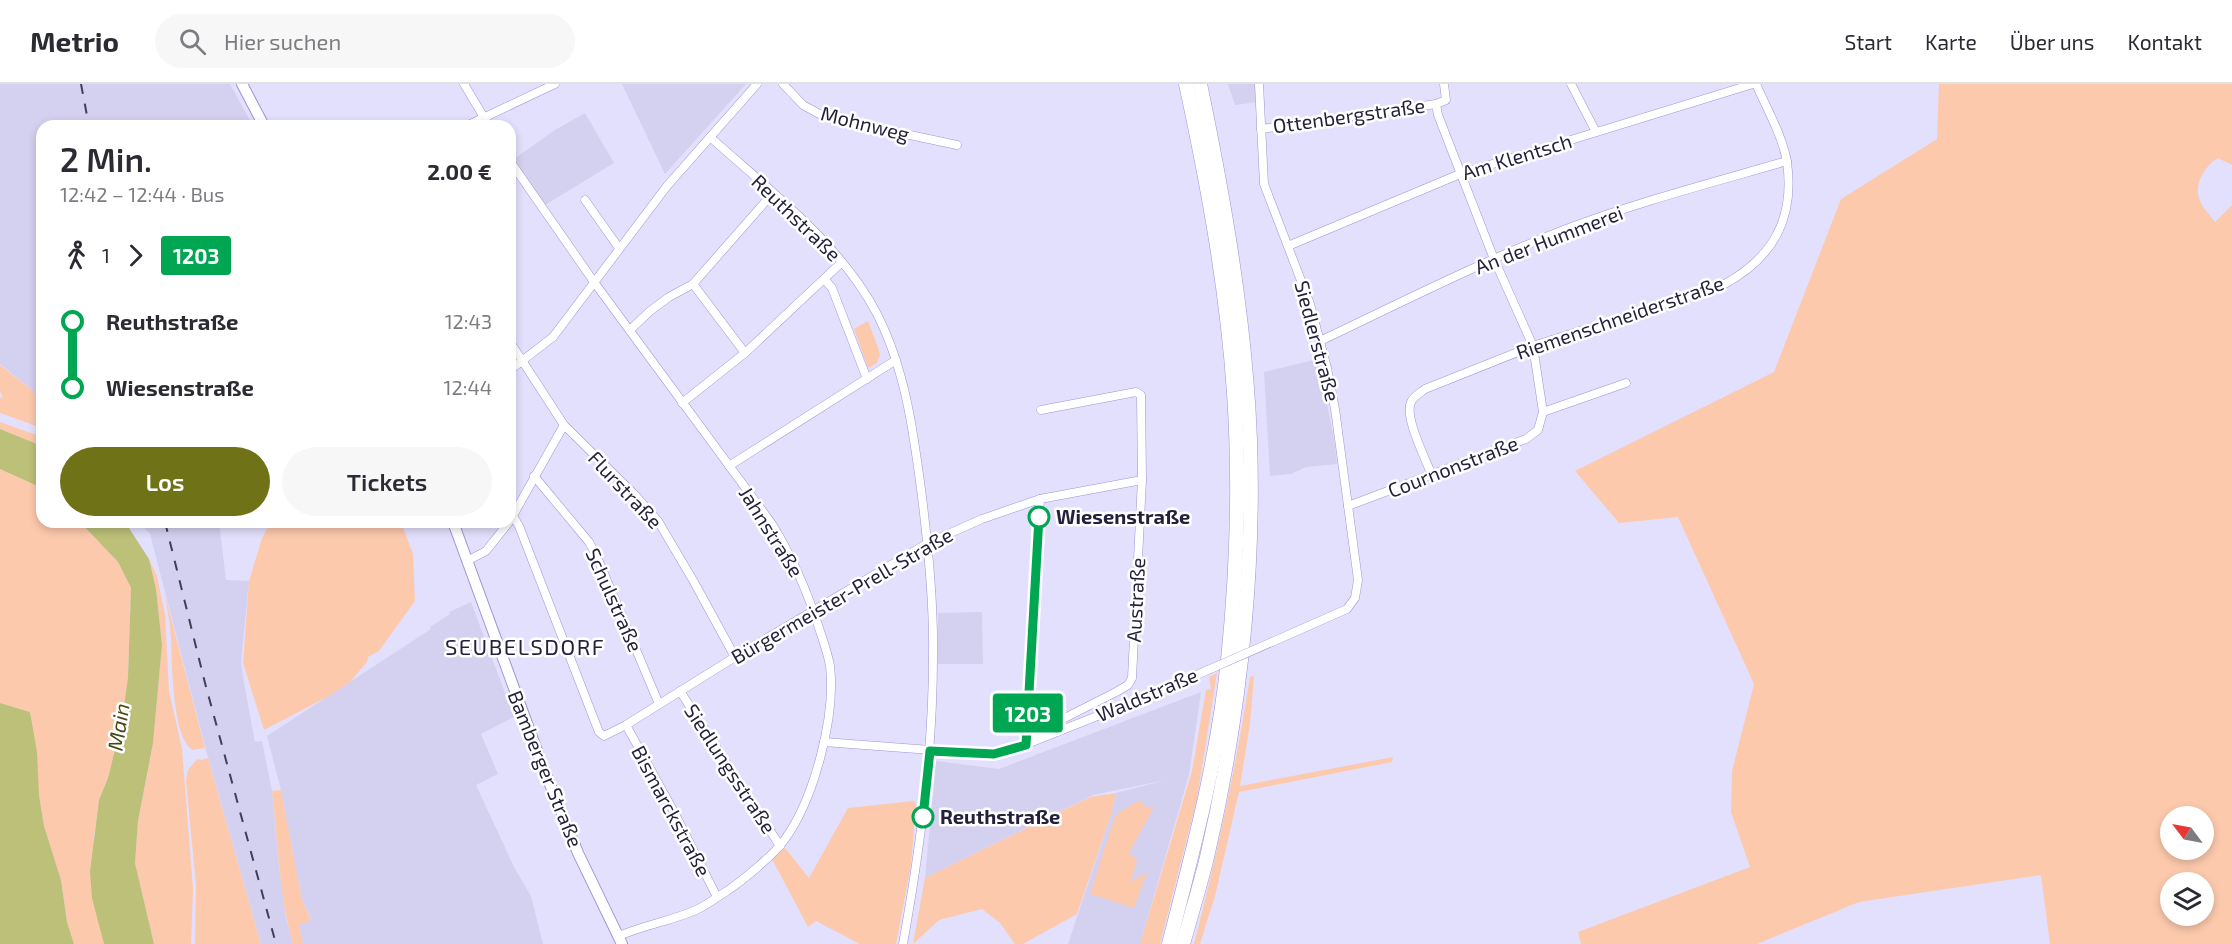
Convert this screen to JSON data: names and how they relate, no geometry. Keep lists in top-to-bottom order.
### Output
{
  "streets": {
    "street": [
      "Ottenbergstraße",
      "Mohnweg",
      "Am Klentsch",
      "Reuthstraße",
      "An der Hummerei",
      "Riemenschneiderstraße",
      "Siedlerstraße",
      "Cournonstraße",
      "Flurstraße",
      "Jahnstraße",
      "Bürgermeister-Prell-Straße",
      "Schulstraße",
      "Austraße",
      "Waldstraße",
      "Bamberger Straße",
      "Siedlungsstraße",
      "Bismarckstraße"
    ]
  },
  "crossings": [
    ["Ottenbergstraße", "Siedlerstraße"],
    ["Am Klentsch", "Riemenschneiderstraße"],
    ["Am Klentsch", "Siedlerstraße"],
    ["Reuthstraße", "Bürgermeister-Prell-Straße"],
    ["Reuthstraße", "Waldstraße"],
    ["An der Hummerei", "Riemenschneiderstraße"],
    ["An der Hummerei", "Siedlerstraße"],
    ["Riemenschneiderstraße", "Cournonstraße"],
    ["Siedlerstraße", "Cournonstraße"],
    ["Siedlerstraße", "Waldstraße"],
    ["Flurstraße", "Bürgermeister-Prell-Straße"],
    ["Jahnstraße", "Bürgermeister-Prell-Straße"],
    ["Jahnstraße", "Waldstraße"],
    ["Jahnstraße", "Bamberger Straße"],
    ["Jahnstraße", "Siedlungsstraße"],
    ["Jahnstraße", "Bismarckstraße"],
    ["Bürgermeister-Prell-Straße", "Schulstraße"],
    ["Bürgermeister-Prell-Straße", "Austraße"],
    ["Bürgermeister-Prell-Straße", "Siedlungsstraße"],
    ["Bürgermeister-Prell-Straße", "Bismarckstraße"],
    ["Austraße", "Waldstraße"]
  ],
  "districts": ["SEUBELSDORF"],
  "water": ["Main"],
  "places": ["Wiesenstraße", "Reuthstraße"],
  "lines": ["bus line 1203"],
  "north": "top left",
  "page": {
    "header": "Metrio",
    "search": "Hier suchen",
    "nav": [
      "Start",
      "Karte",
      "Über uns",
      "Kontakt"
    ],
    "on_map": "1203",
    "heading": ["2 Min.", "12:42 – 12:44 · Bus", "2.00 €"],
    "legs": ["1", "1203"],
    "list": [
      {
        "name": "Reuthstraße",
        "value": "12:43"
      },
      {
        "name": "Wiesenstraße",
        "value": "12:44"
      }
    ],
    "buttons": ["Los", "Tickets"]
  }
}
